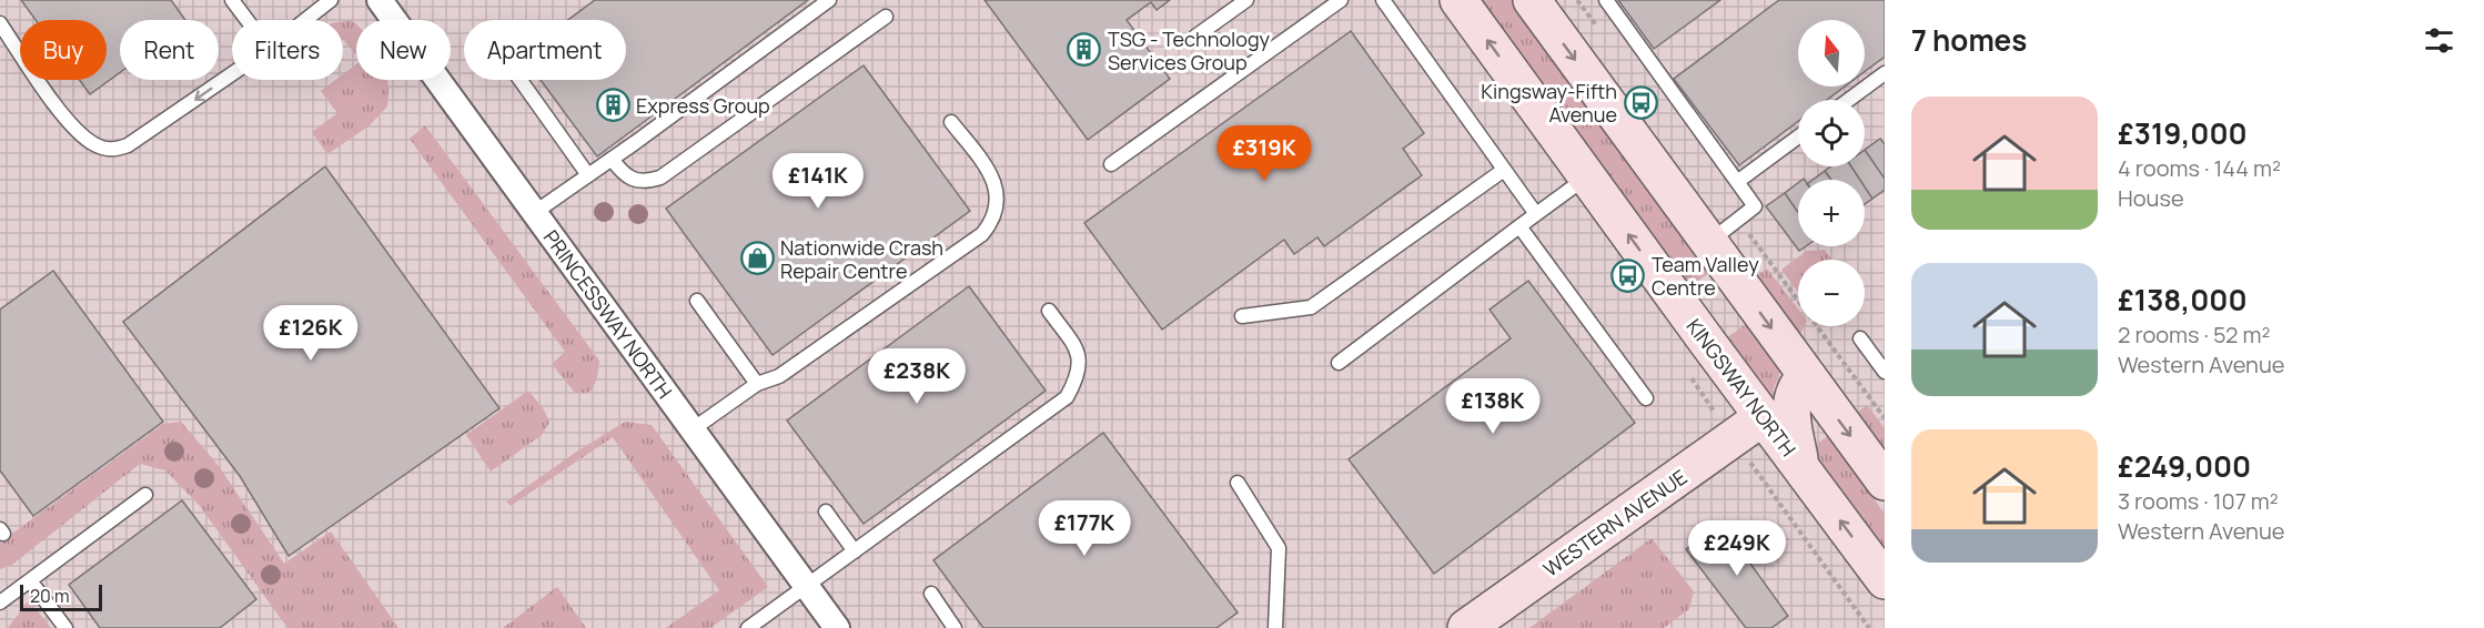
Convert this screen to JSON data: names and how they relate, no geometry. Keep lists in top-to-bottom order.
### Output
{
  "streets": {
    "street": ["PRINCESSWAY NORTH", "KINGSWAY NORTH", "WESTERN AVENUE"]
  },
  "crossings": [
    ["KINGSWAY NORTH", "WESTERN AVENUE"]
  ],
  "places": {
    "building": ["TSG - Technology Services Group", "Express Group"],
    "bus stop": ["Kingsway-Fifth Avenue", "Team Valley Centre"],
    "shop": ["Nationwide Crash Repair Centre"]
  },
  "scale_bar": "20 m",
  "north": "top",
  "page": {
    "heading": "7 homes",
    "map_buttons": ["+", "−"],
    "chip": [
      "Buy",
      "Rent",
      "Filters",
      "New",
      "Apartment"
    ],
    "list": [
      {
        "name": "£319,000",
        "note": "4 rooms · 144 m² · House"
      },
      {
        "name": "£138,000",
        "note": "2 rooms · 52 m² · Western Avenue"
      },
      {
        "name": "£249,000",
        "note": "3 rooms · 107 m² · Western Avenue"
      }
    ],
    "price": [
      "£319K",
      "£141K",
      "£126K",
      "£238K",
      "£138K",
      "£177K",
      "£249K"
    ],
    "scale": "20 m"
  }
}
